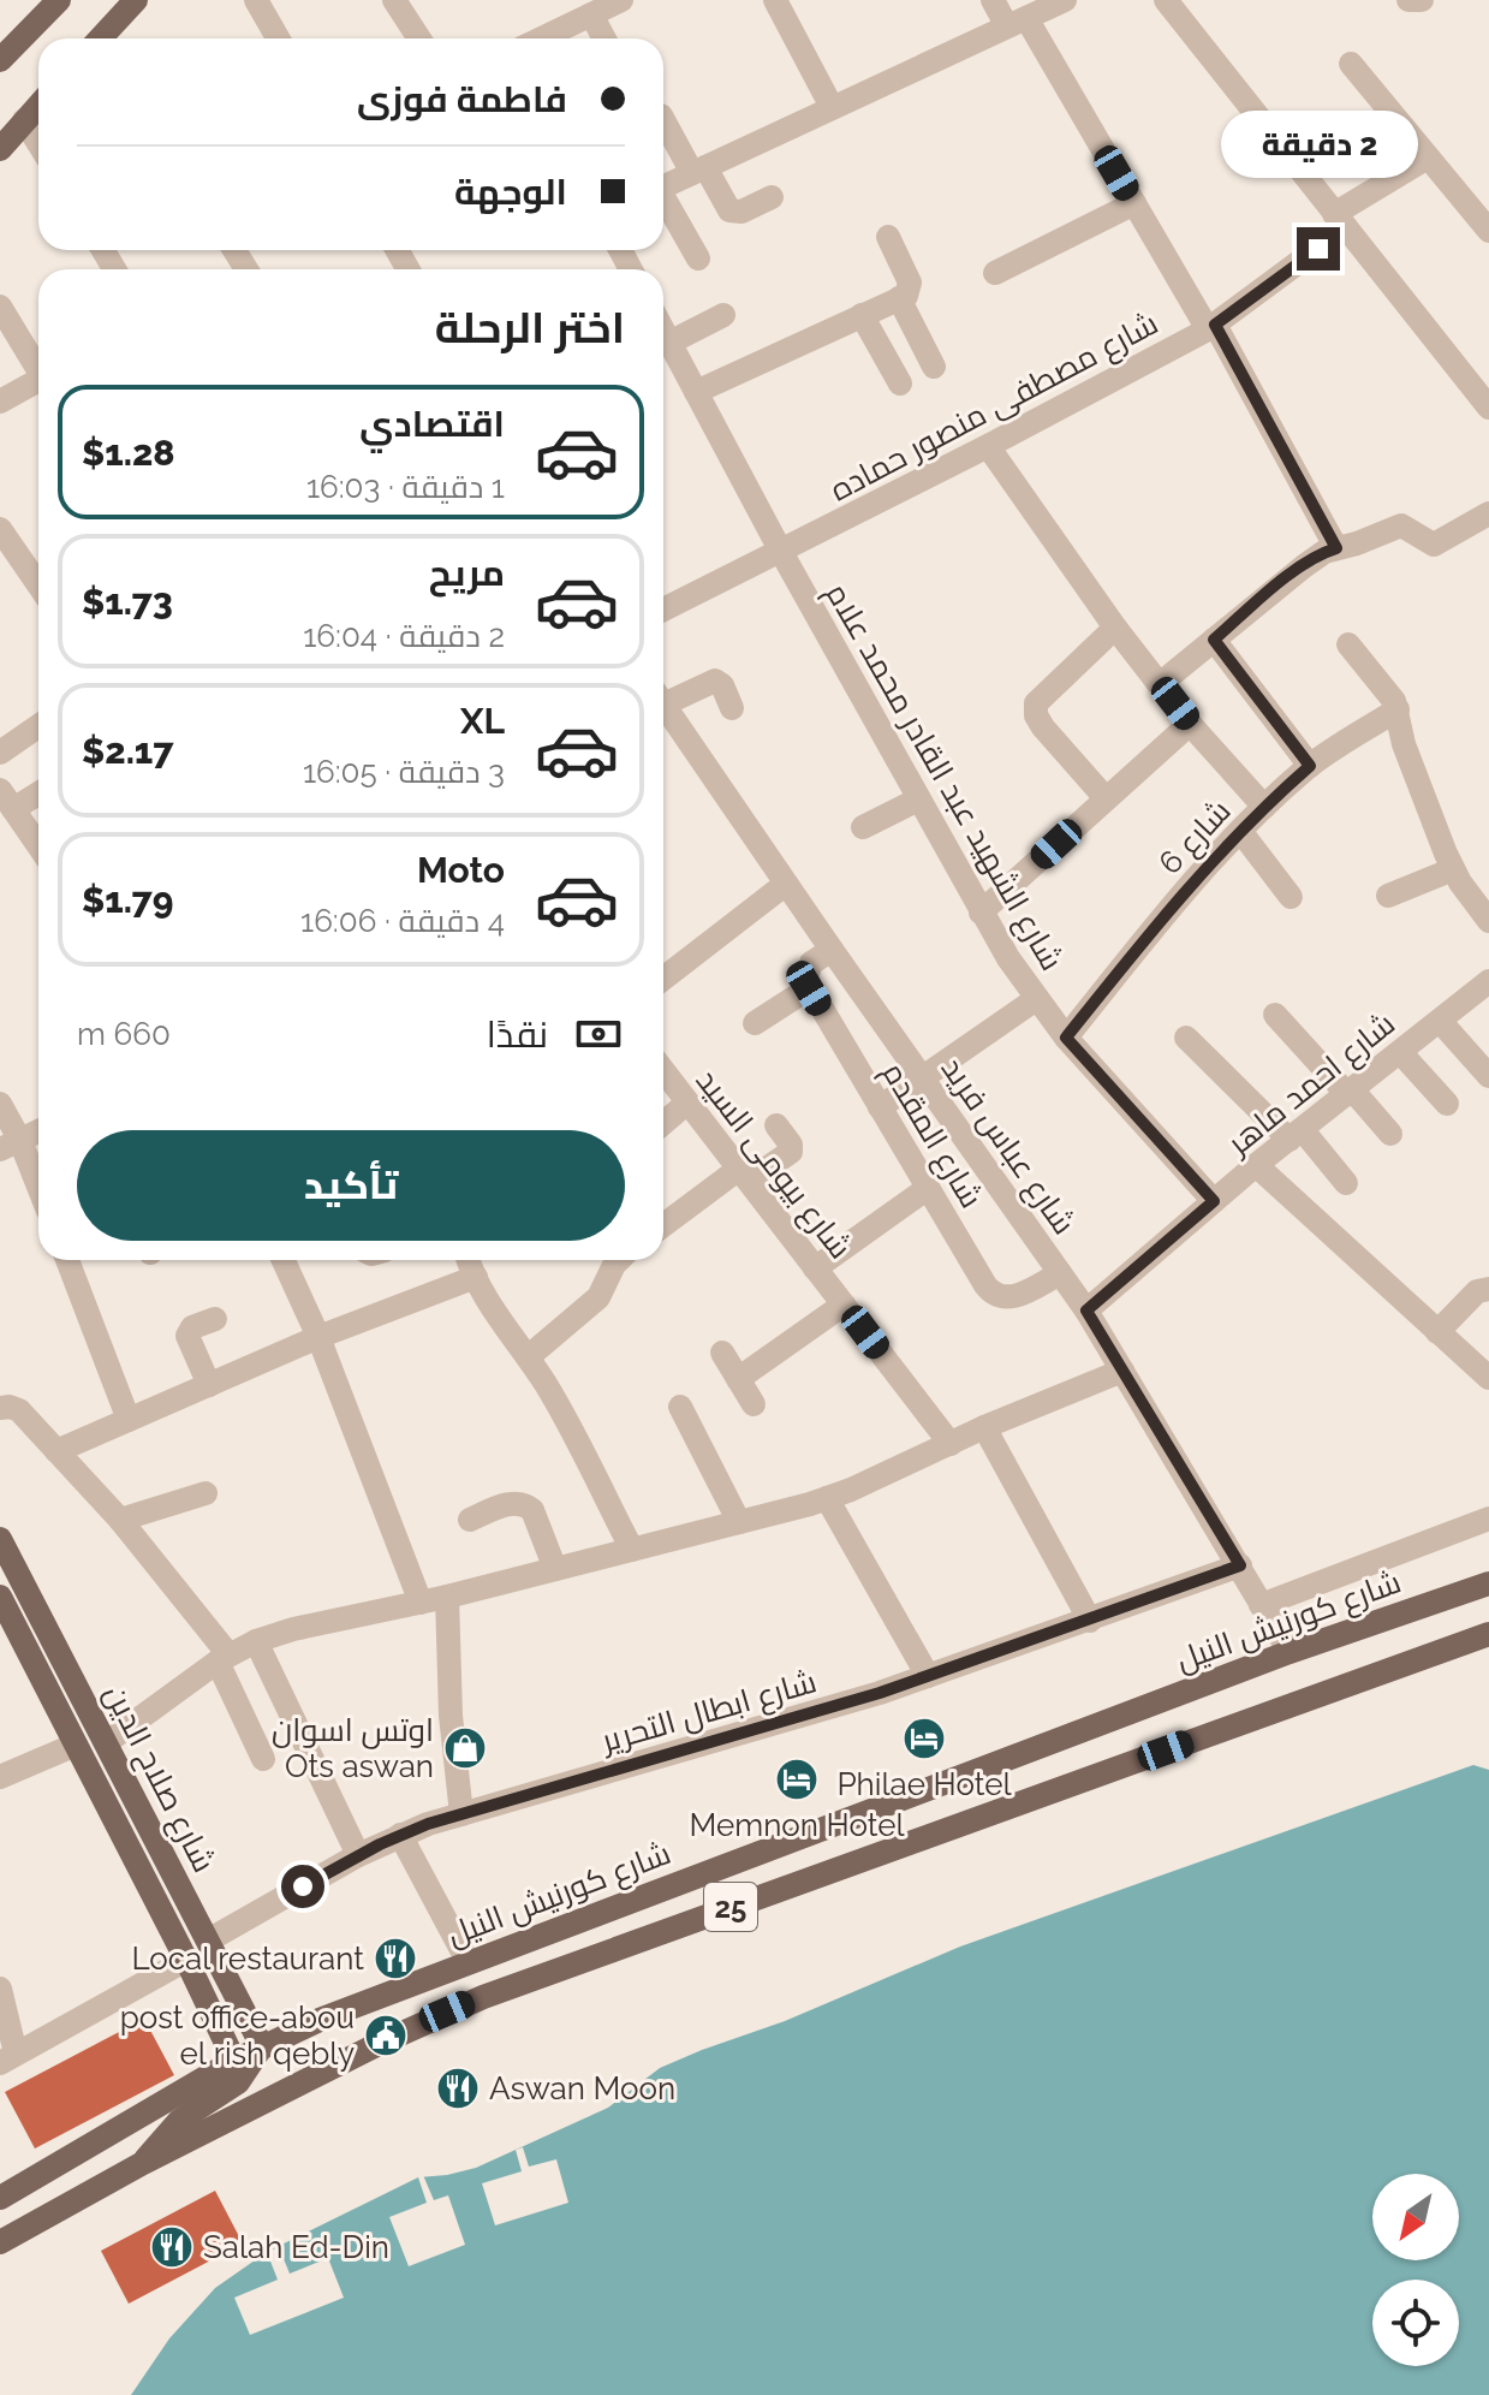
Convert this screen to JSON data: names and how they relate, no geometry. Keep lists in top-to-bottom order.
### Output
{
  "streets": {
    "main road": ["شارع كورنيش النيل", "شارع صلاح الدين", "25"],
    "street": [
      "شارع مصطفى منصور حماده",
      "شارع الشهيد عبد القادر محمد علام",
      "شارع 6",
      "شارع احمد ماهر",
      "شارع المقدم",
      "شارع عباس فريد",
      "شارع بيومى السيد",
      "شارع ابطال التحرير"
    ]
  },
  "crossings": [
    ["شارع مصطفى منصور حماده", "شارع الشهيد عبد القادر محمد علام"],
    ["شارع الشهيد عبد القادر محمد علام", "شارع 6"],
    ["شارع الشهيد عبد القادر محمد علام", "شارع احمد ماهر"],
    ["شارع احمد ماهر", "شارع عباس فريد"],
    ["شارع المقدم", "شارع عباس فريد"],
    ["شارع عباس فريد", "شارع كورنيش النيل"],
    ["شارع عباس فريد", "شارع ابطال التحرير"],
    ["شارع كورنيش النيل", "شارع صلاح الدين"],
    ["شارع ابطال التحرير", "شارع صلاح الدين"]
  ],
  "places": {
    "hotel": ["Philae Hotel", "Memnon Hotel"],
    "shop": ["اوتس اسوان Ots aswan"],
    "restaurant": ["Local restaurant", "Aswan Moon", "Salah Ed-Din"],
    "public building": ["post office-abou el rish qebly"]
  },
  "north": "bottom left",
  "page": {
    "banner": ["فاطمة فوزى", "الوجهة"],
    "bubble": "2 دقيقة",
    "heading": "اختر الرحلة",
    "list": [
      {
        "name": "اقتصادي",
        "note": "1 دقيقة · 16:03",
        "value": "$1.28"
      },
      {
        "name": "مريح",
        "note": "2 دقيقة · 16:04",
        "value": "$1.73"
      },
      {
        "name": "XL",
        "note": "3 دقيقة · 16:05",
        "value": "$2.17"
      },
      {
        "name": "Moto",
        "note": "4 دقيقة · 16:06",
        "value": "$1.79"
      }
    ],
    "pay": ["نقدًا", "660 m"],
    "buttons": "تأكيد"
  }
}
